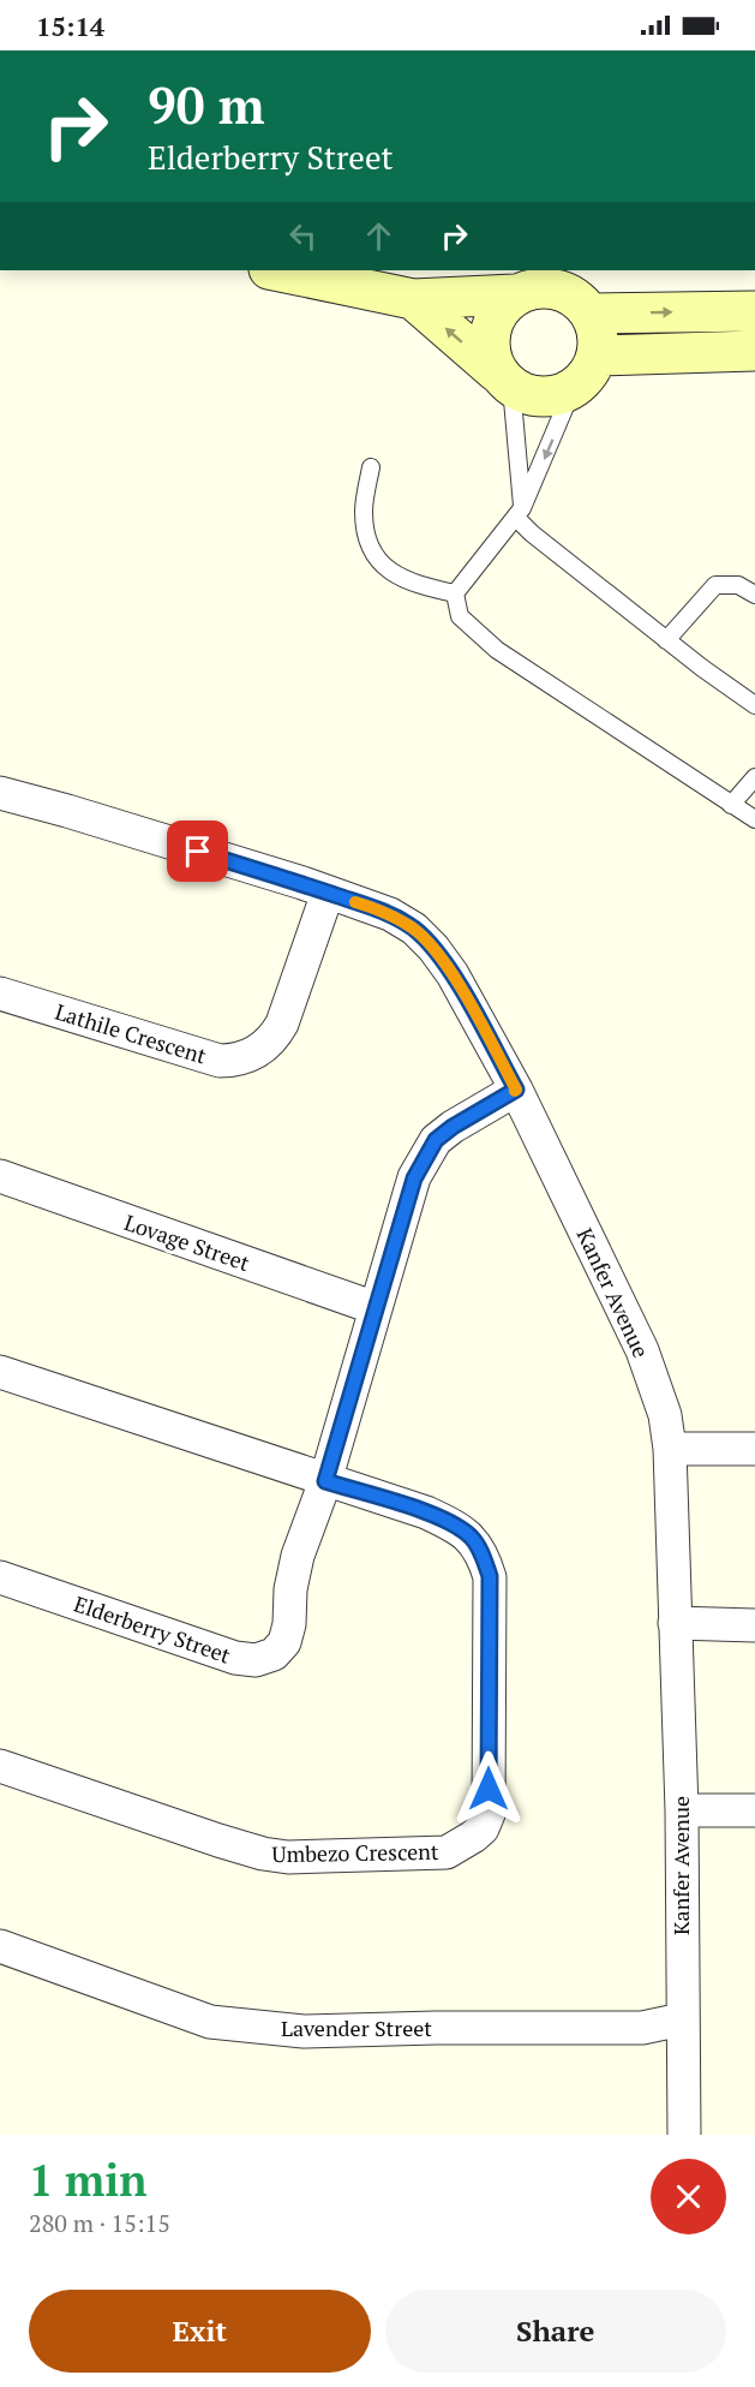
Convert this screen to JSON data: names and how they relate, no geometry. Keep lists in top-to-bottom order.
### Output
{
  "streets": {
    "street": [
      "Lathile Crescent",
      "Lovage Street",
      "Kanfer Avenue",
      "Elderberry Street",
      "Umbezo Crescent",
      "Lavender Street"
    ]
  },
  "crossings": [
    ["Lathile Crescent", "Kanfer Avenue"],
    ["Lovage Street", "Elderberry Street"],
    ["Kanfer Avenue", "Elderberry Street"],
    ["Kanfer Avenue", "Lavender Street"],
    ["Elderberry Street", "Umbezo Crescent"]
  ],
  "page": {
    "status": "15:14",
    "turn": ["90 m", "Elderberry Street"],
    "heading": ["1 min", "280 m · 15:15"],
    "buttons": ["Exit", "Share"]
  }
}
